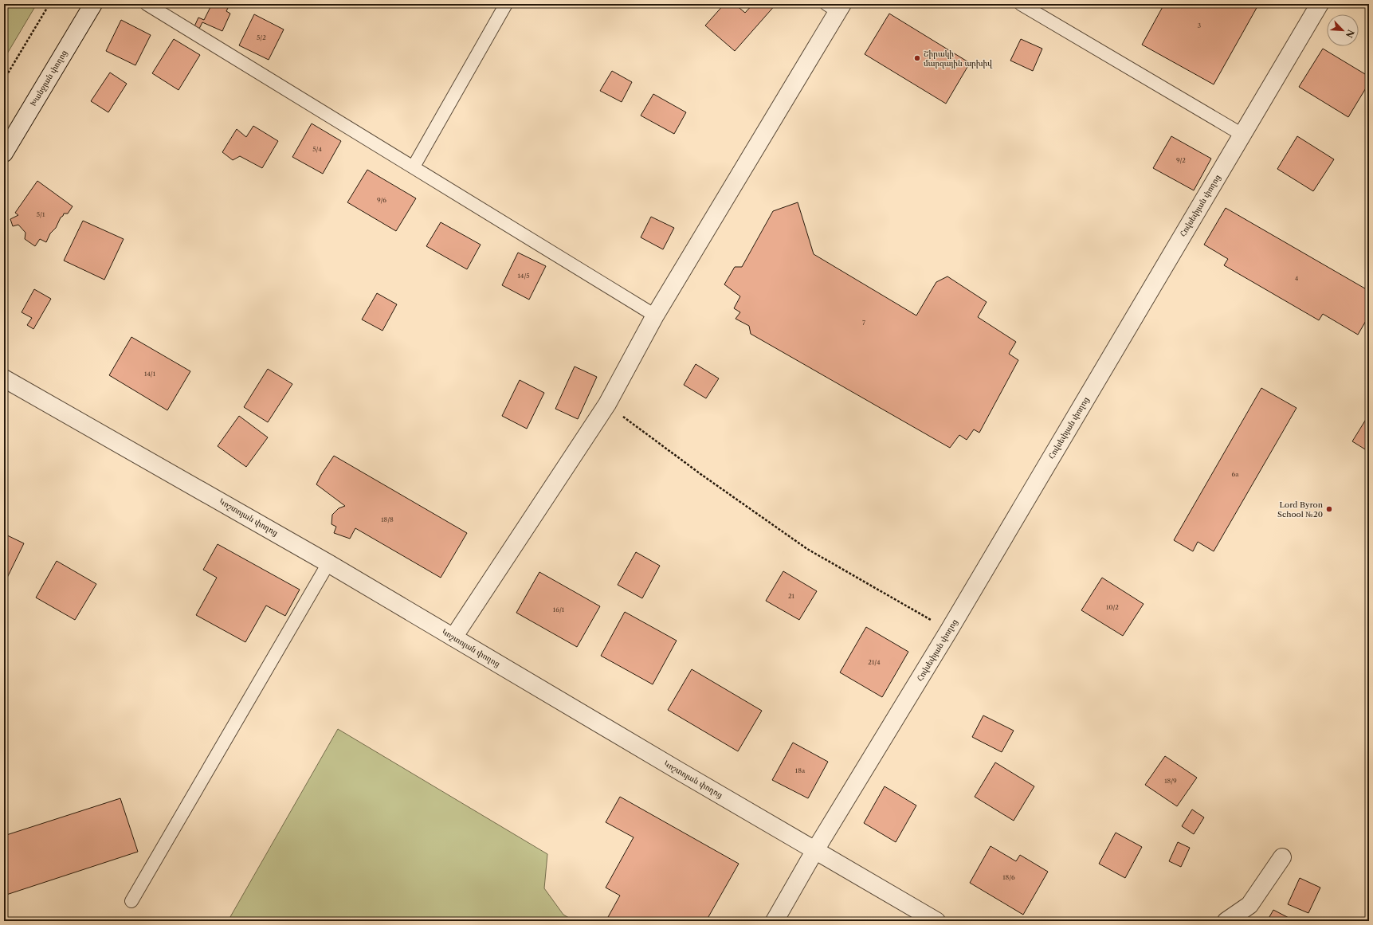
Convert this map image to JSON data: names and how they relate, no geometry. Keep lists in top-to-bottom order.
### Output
{
  "streets": {
    "street": ["Խանջյան փողոց", "Հովսեփյան փողոց", "Կոշտոյան փողոց"]
  },
  "crossings": [
    ["Հովսեփյան փողոց", "Կոշտոյան փողոց"]
  ],
  "places": ["Շիրակի մարզային արխիվ", "Lord Byron School №20"],
  "house_numbers": [
    "3",
    "5/2",
    "5/4",
    "9/2",
    "9/6",
    "5/1",
    "14/5",
    "4",
    "7",
    "14/1",
    "6a",
    "18/8",
    "21",
    "10/2",
    "16/1",
    "21/4",
    "18a",
    "18/9",
    "18/6"
  ],
  "north": "bottom right"
}
